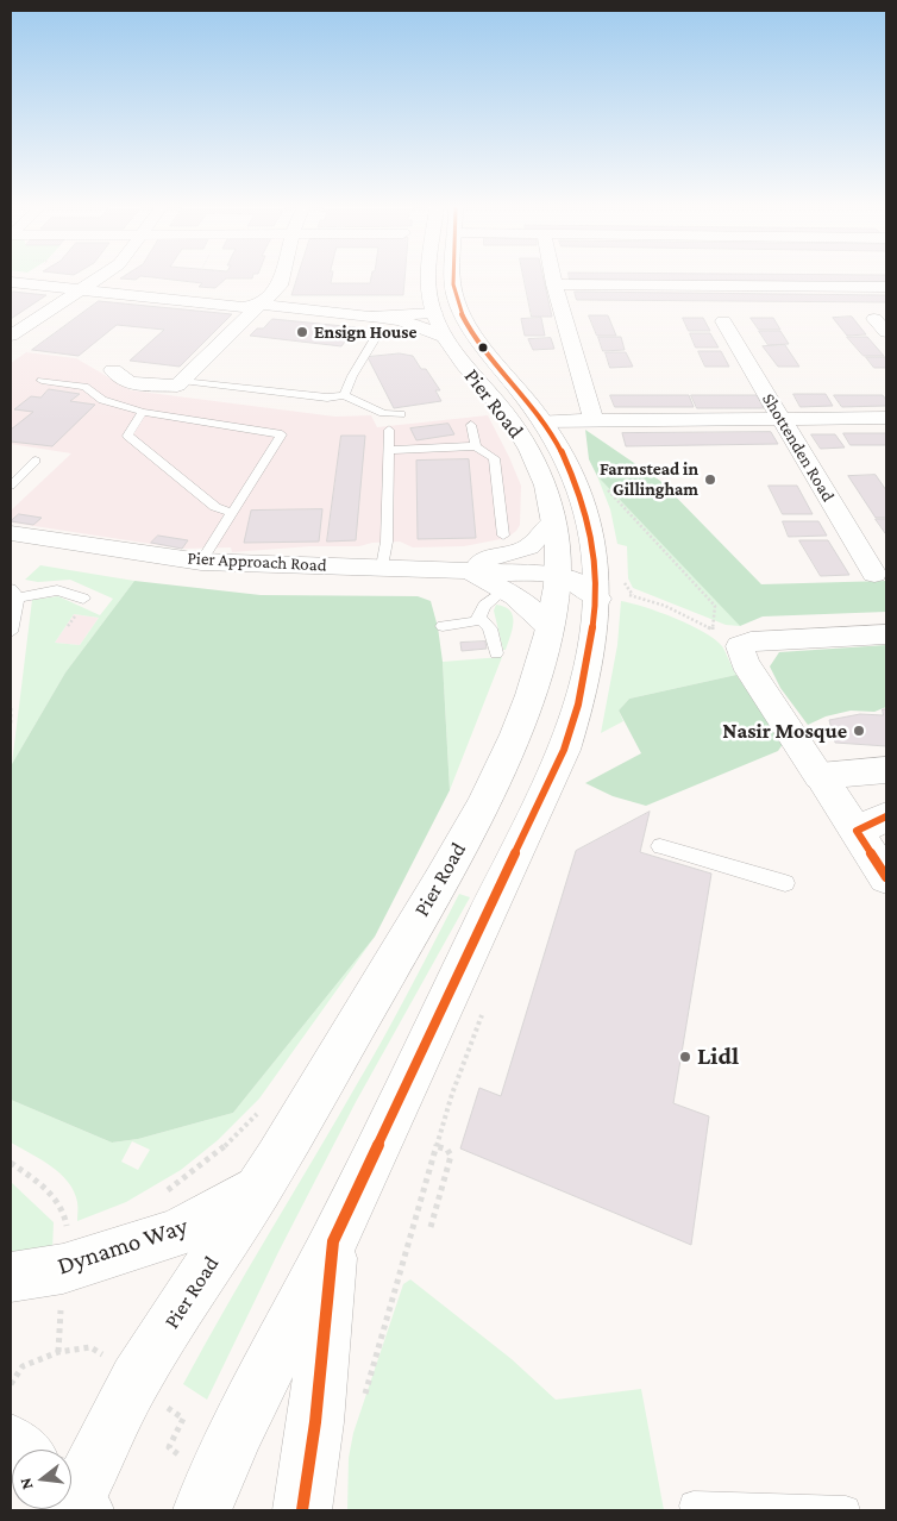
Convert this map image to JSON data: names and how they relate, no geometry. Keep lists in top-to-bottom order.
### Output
{
  "streets": {
    "street": [
      "Pier Road",
      "Shottenden Road",
      "Pier Approach Road",
      "Dynamo Way"
    ]
  },
  "crossings": [
    ["Pier Road", "Pier Approach Road"],
    ["Pier Road", "Dynamo Way"]
  ],
  "places": [
    "Ensign House",
    "Farmstead in Gillingham",
    "Nasir Mosque",
    "Lidl"
  ],
  "north": "left"
}
